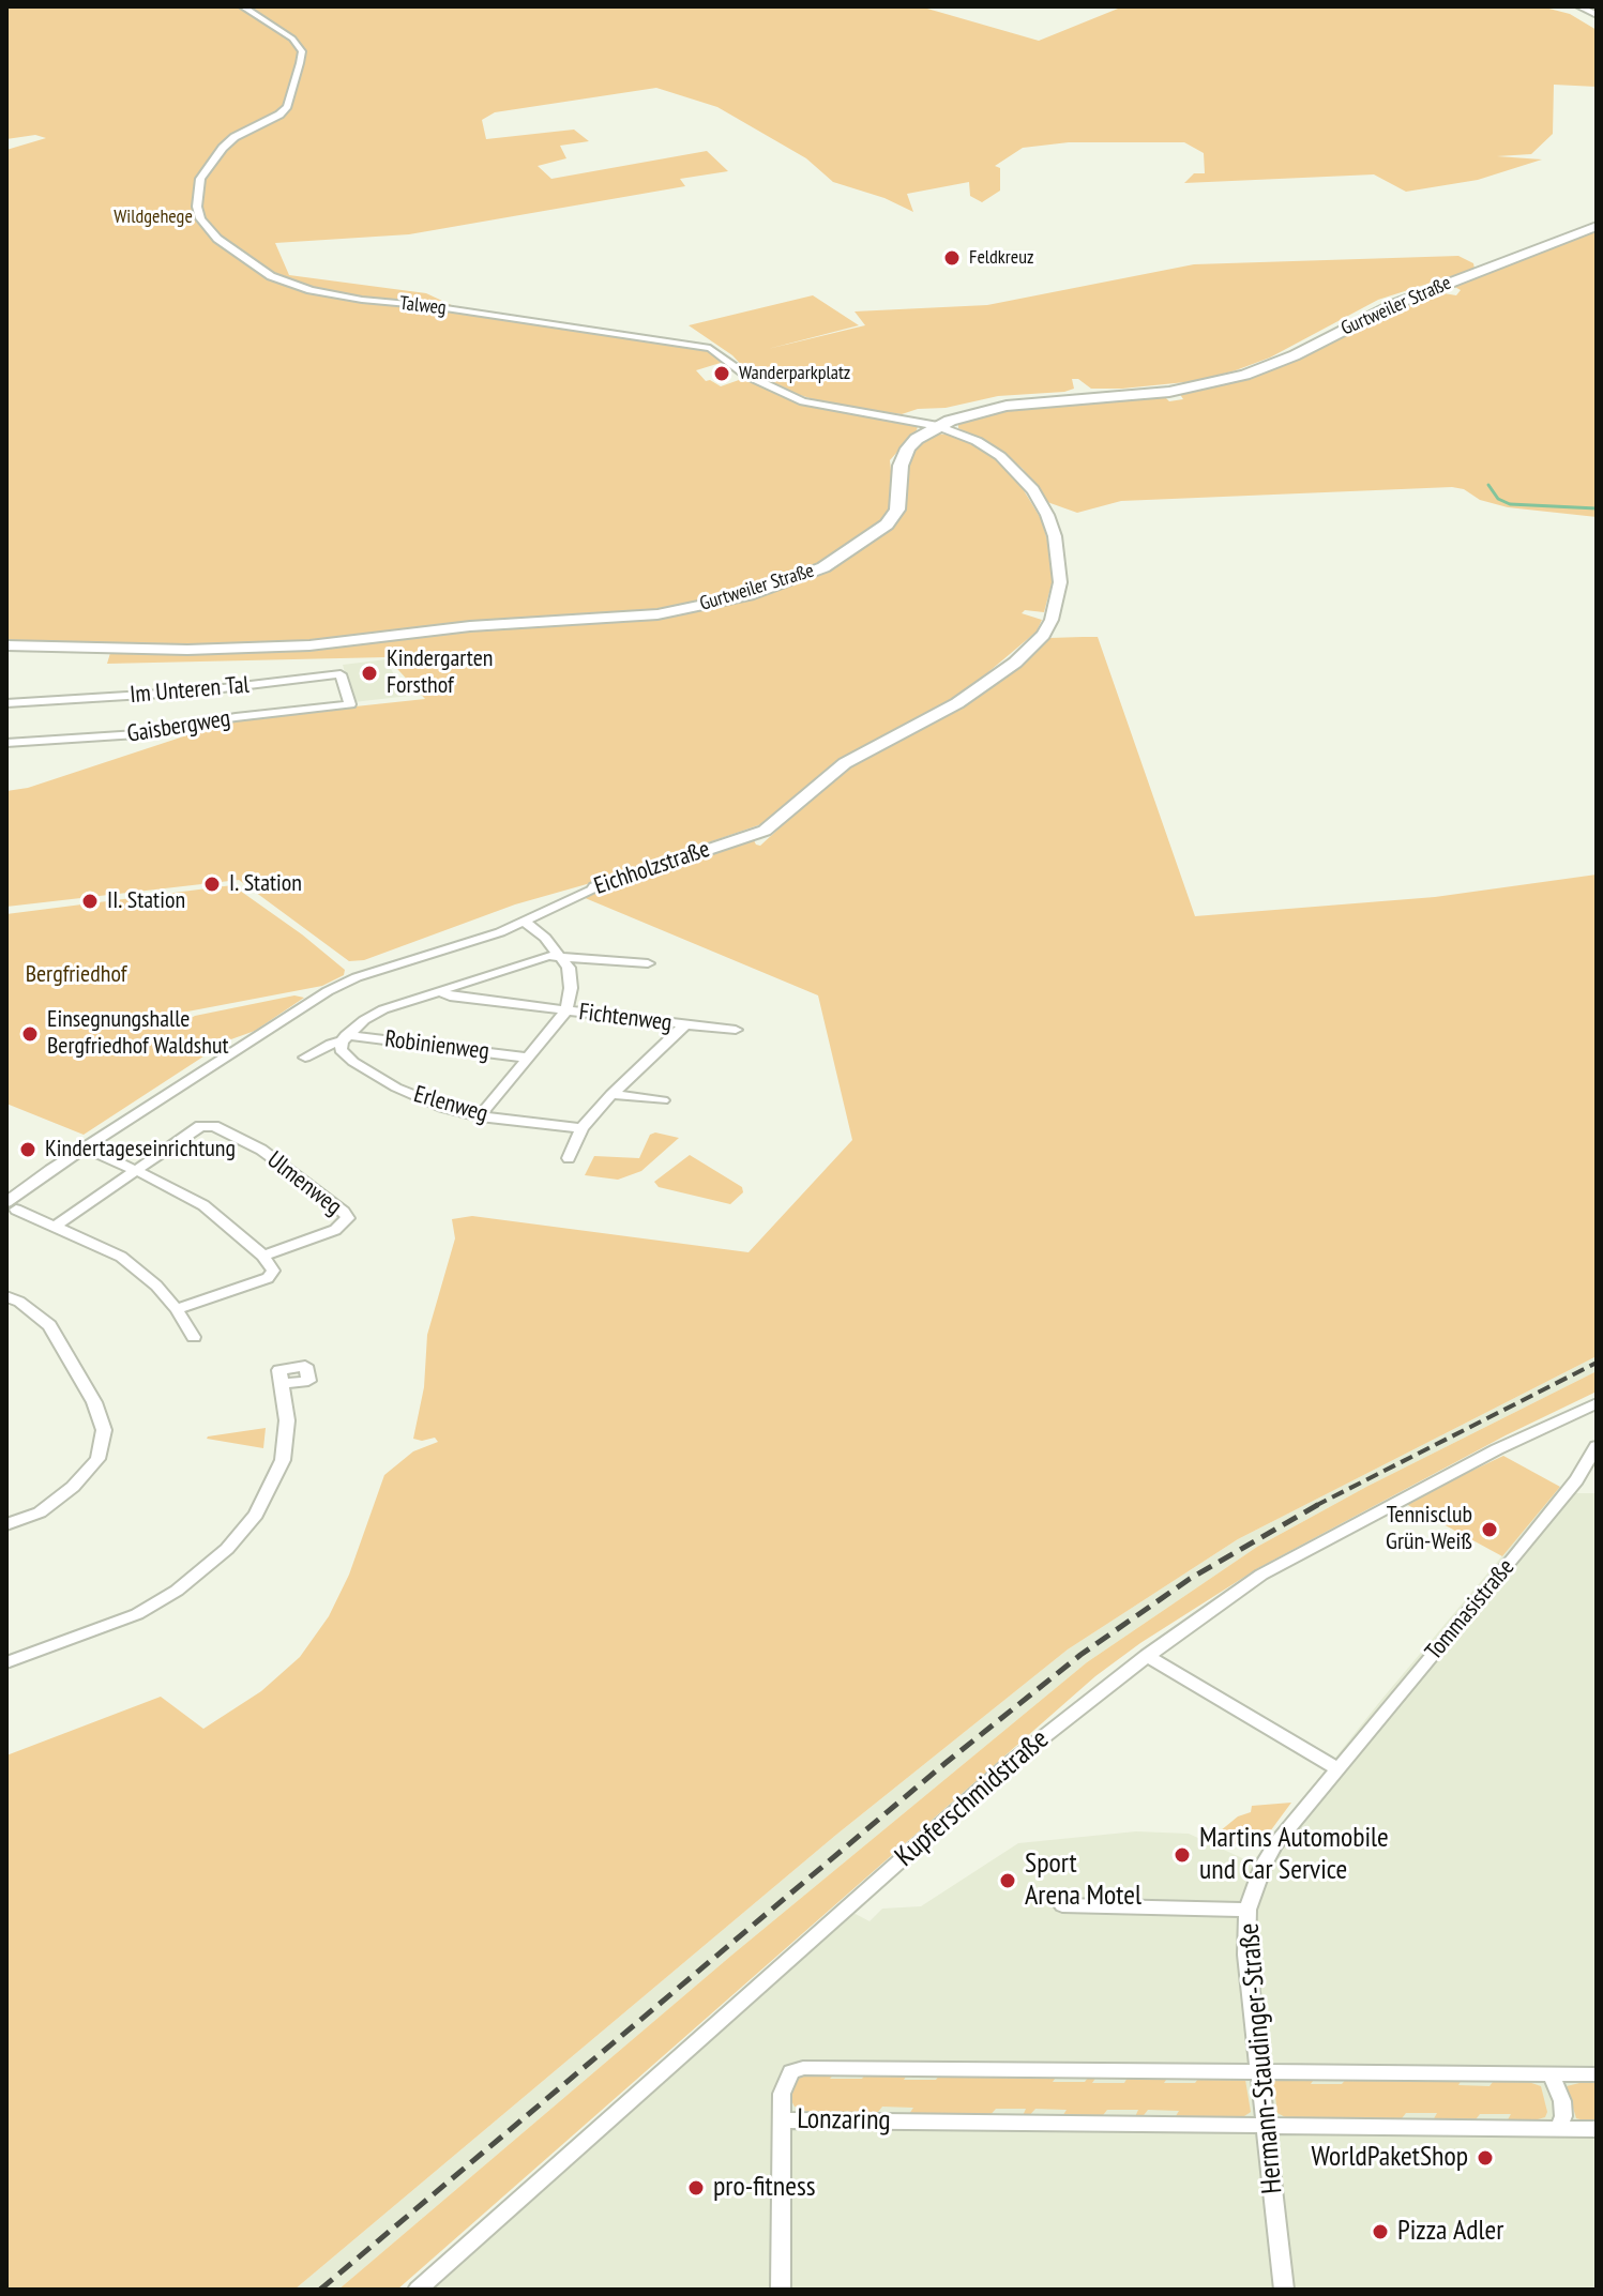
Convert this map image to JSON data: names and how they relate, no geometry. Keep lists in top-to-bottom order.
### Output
{
  "streets": {
    "main road": ["Gurtweiler Straße"],
    "street": [
      "Talweg",
      "Im Unteren Tal",
      "Gaisbergweg",
      "Eichholzstraße",
      "Fichtenweg",
      "Robinienweg",
      "Erlenweg",
      "Ulmenweg",
      "Tommasistraße",
      "Kupferschmidstraße",
      "Hermann-Staudinger-Straße",
      "Lonzaring"
    ]
  },
  "crossings": [
    ["Talweg", "Gurtweiler Straße"],
    ["Talweg", "Eichholzstraße"],
    ["Gurtweiler Straße", "Eichholzstraße"],
    ["Im Unteren Tal", "Gaisbergweg"],
    ["Fichtenweg", "Robinienweg"],
    ["Fichtenweg", "Erlenweg"],
    ["Robinienweg", "Erlenweg"],
    ["Tommasistraße", "Hermann-Staudinger-Straße"],
    ["Hermann-Staudinger-Straße", "Lonzaring"]
  ],
  "parks": ["Wildgehege", "Bergfriedhof"],
  "places": [
    "Feldkreuz",
    "Wanderparkplatz",
    "Kindergarten Forsthof",
    "I. Station",
    "II. Station",
    "Einsegnungshalle Bergfriedhof Waldshut",
    "Kindertageseinrichtung",
    "Tennisclub Grün-Weiß",
    "Martins Automobile und Car Service",
    "Sport Arena Motel",
    "WorldPaketShop",
    "pro-fitness",
    "Pizza Adler"
  ]
}
